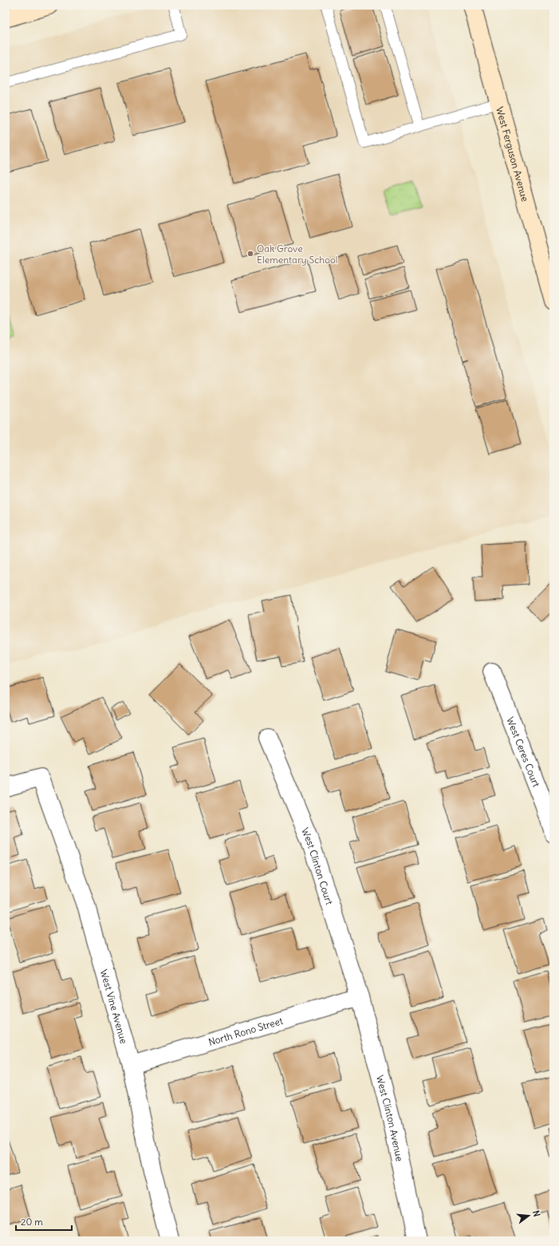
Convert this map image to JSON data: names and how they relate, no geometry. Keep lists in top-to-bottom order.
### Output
{
  "streets": {
    "street": [
      "West Ferguson Avenue",
      "West Ceres Court",
      "West Clinton Court",
      "West Vine Avenue",
      "North Rono Street",
      "West Clinton Avenue"
    ]
  },
  "crossings": [
    ["West Clinton Court", "North Rono Street"],
    ["West Clinton Court", "West Clinton Avenue"],
    ["West Vine Avenue", "North Rono Street"],
    ["North Rono Street", "West Clinton Avenue"]
  ],
  "places": ["Oak Grove Elementary School"],
  "scale_bar": "20 m",
  "north": "right"
}
